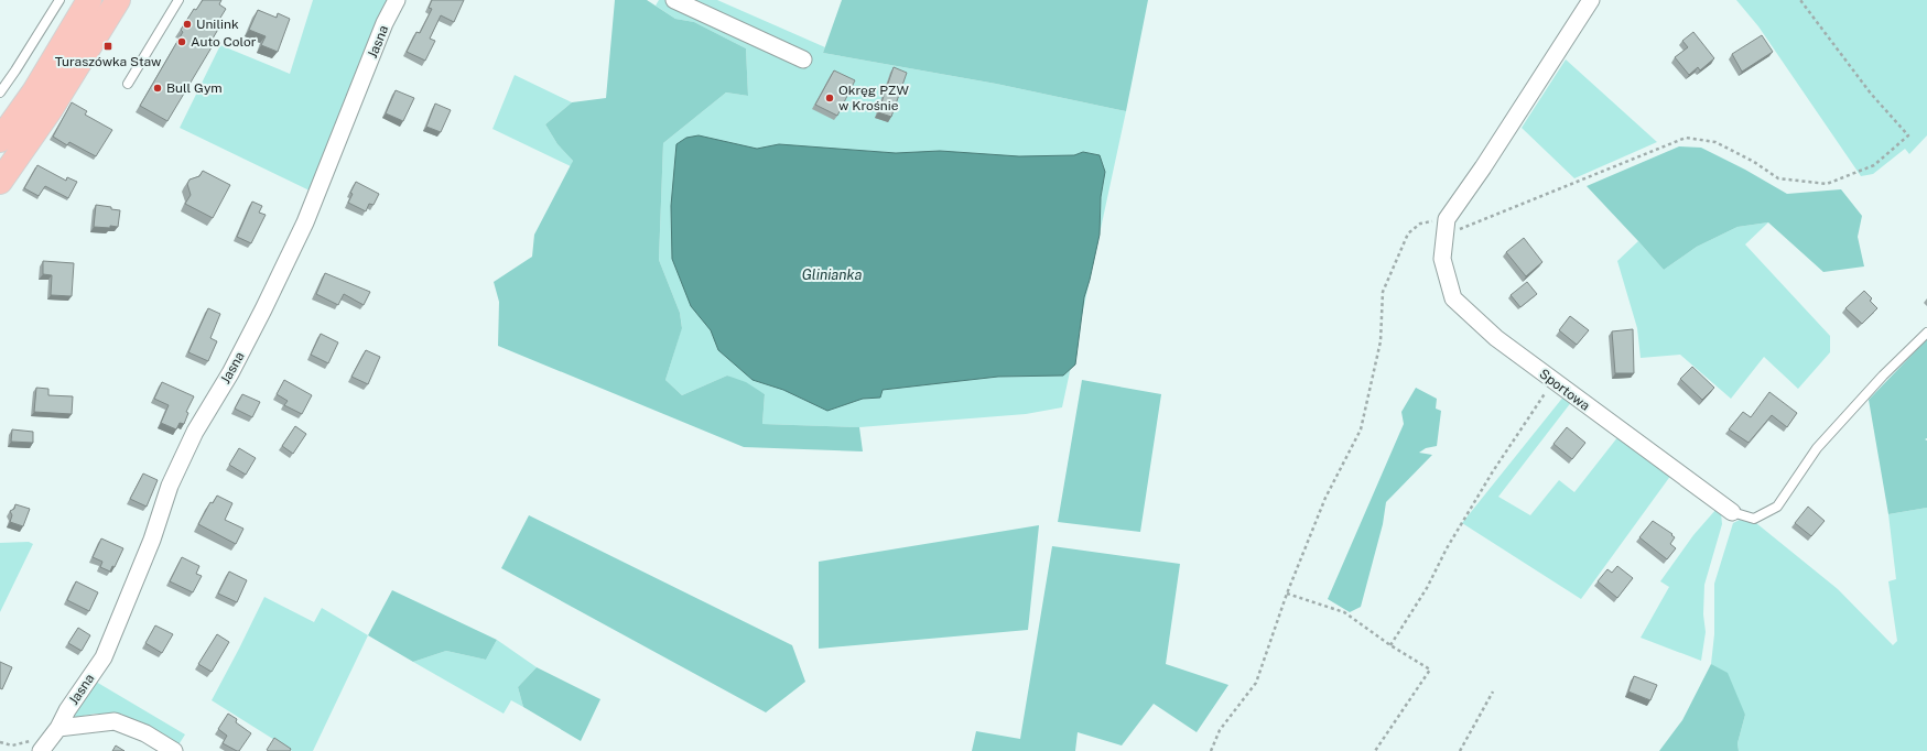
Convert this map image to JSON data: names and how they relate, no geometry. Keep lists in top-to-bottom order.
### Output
{
  "streets": {
    "street": ["Jasna", "Sportowa"]
  },
  "water": ["Glinianka"],
  "places": {
    "other": [
      "Unilink",
      "Auto Color",
      "Bull Gym",
      "Okręg PZW w Krośnie"
    ],
    "transit": ["Turaszówka Staw"]
  }
}
